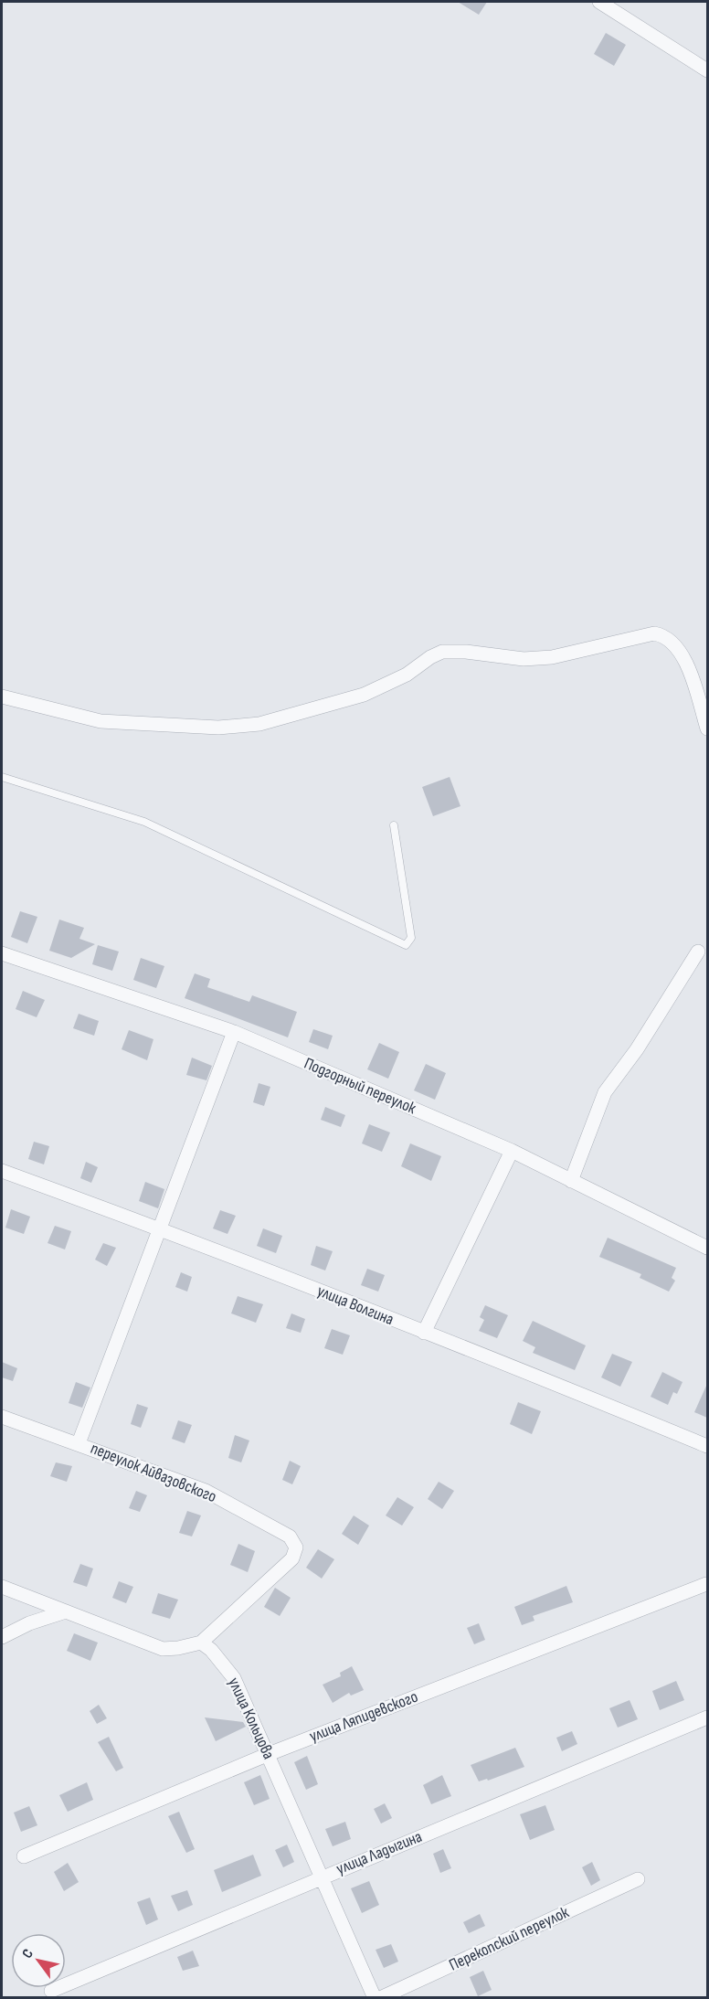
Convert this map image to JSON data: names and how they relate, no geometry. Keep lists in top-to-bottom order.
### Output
{
  "streets": {
    "street": [
      "Подгорный переулок",
      "улица Волгина",
      "переулок Айвазовского",
      "улица Ляпидевского",
      "улица Кольцова",
      "улица Ладыгина",
      "Перекопский переулок"
    ]
  },
  "crossings": [
    ["переулок Айвазовского", "улица Кольцова"],
    ["улица Ляпидевского", "улица Кольцова"],
    ["улица Кольцова", "улица Ладыгина"]
  ],
  "north": "top left"
}
